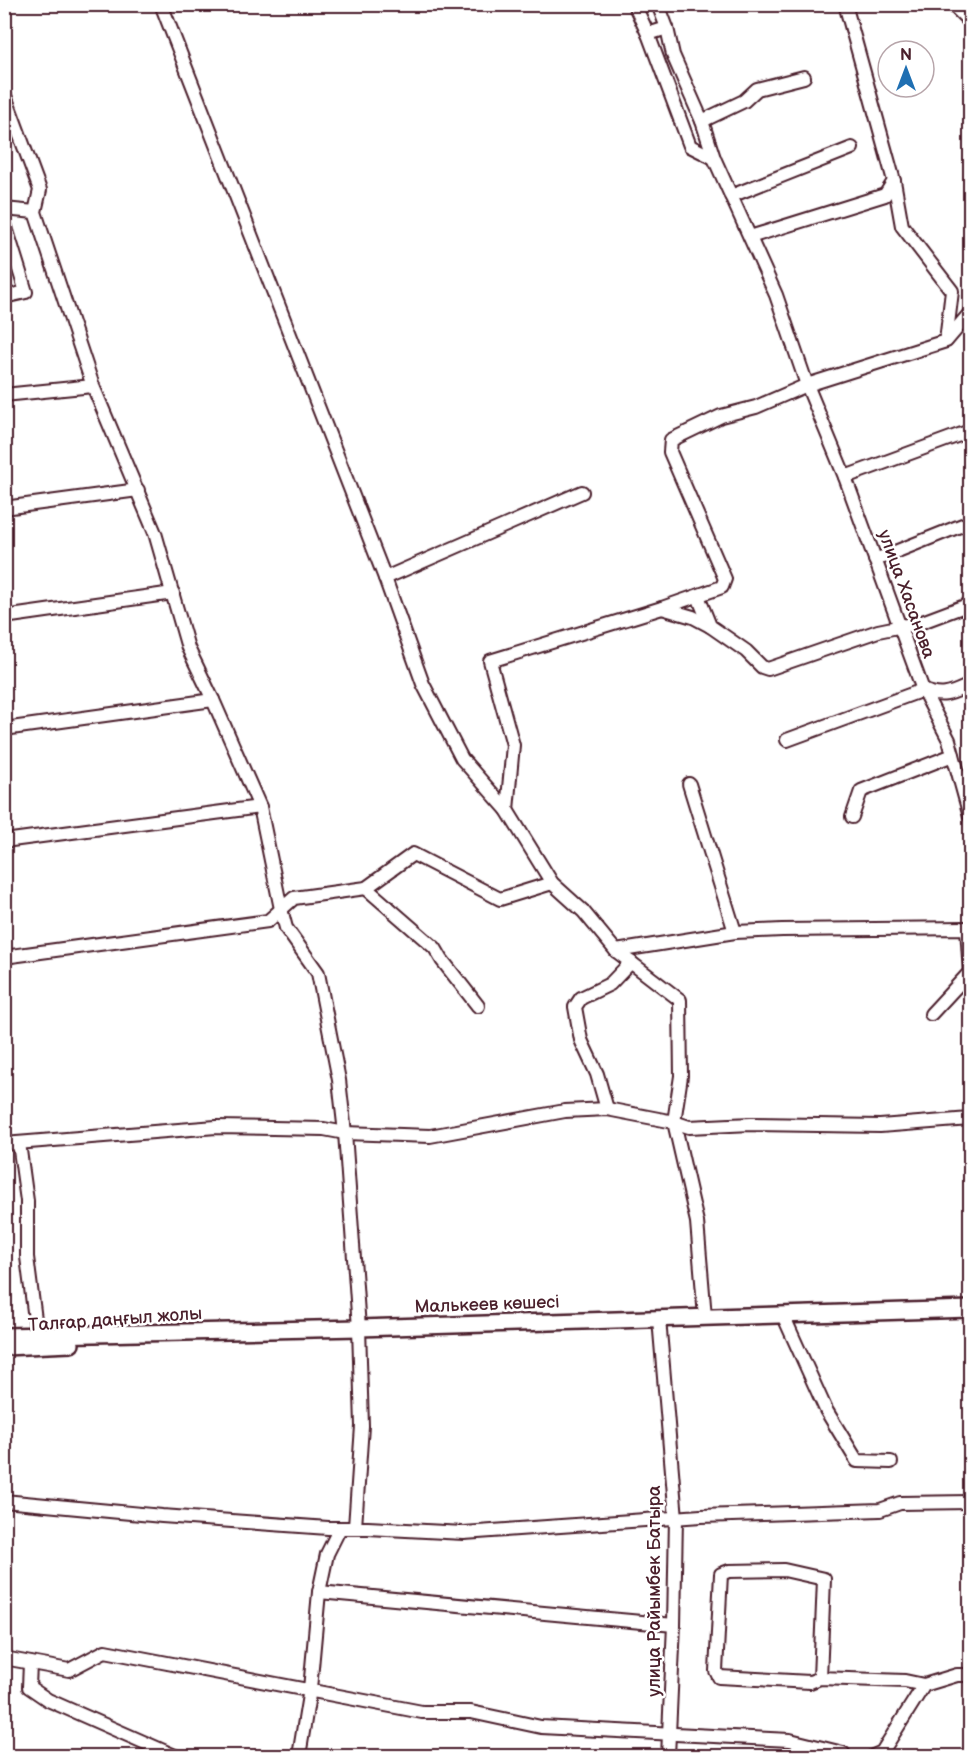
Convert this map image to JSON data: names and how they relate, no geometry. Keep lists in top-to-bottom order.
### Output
{
  "streets": {
    "main road": ["Малькеев көшесі", "Талғар даңғыл жолы"],
    "street": ["улица Хасанова", "улица Райымбек Батыра"]
  },
  "crossings": [
    ["Малькеев көшесі", "Талғар даңғыл жолы"],
    ["Малькеев көшесі", "улица Райымбек Батыра"]
  ],
  "north": "top"
}
